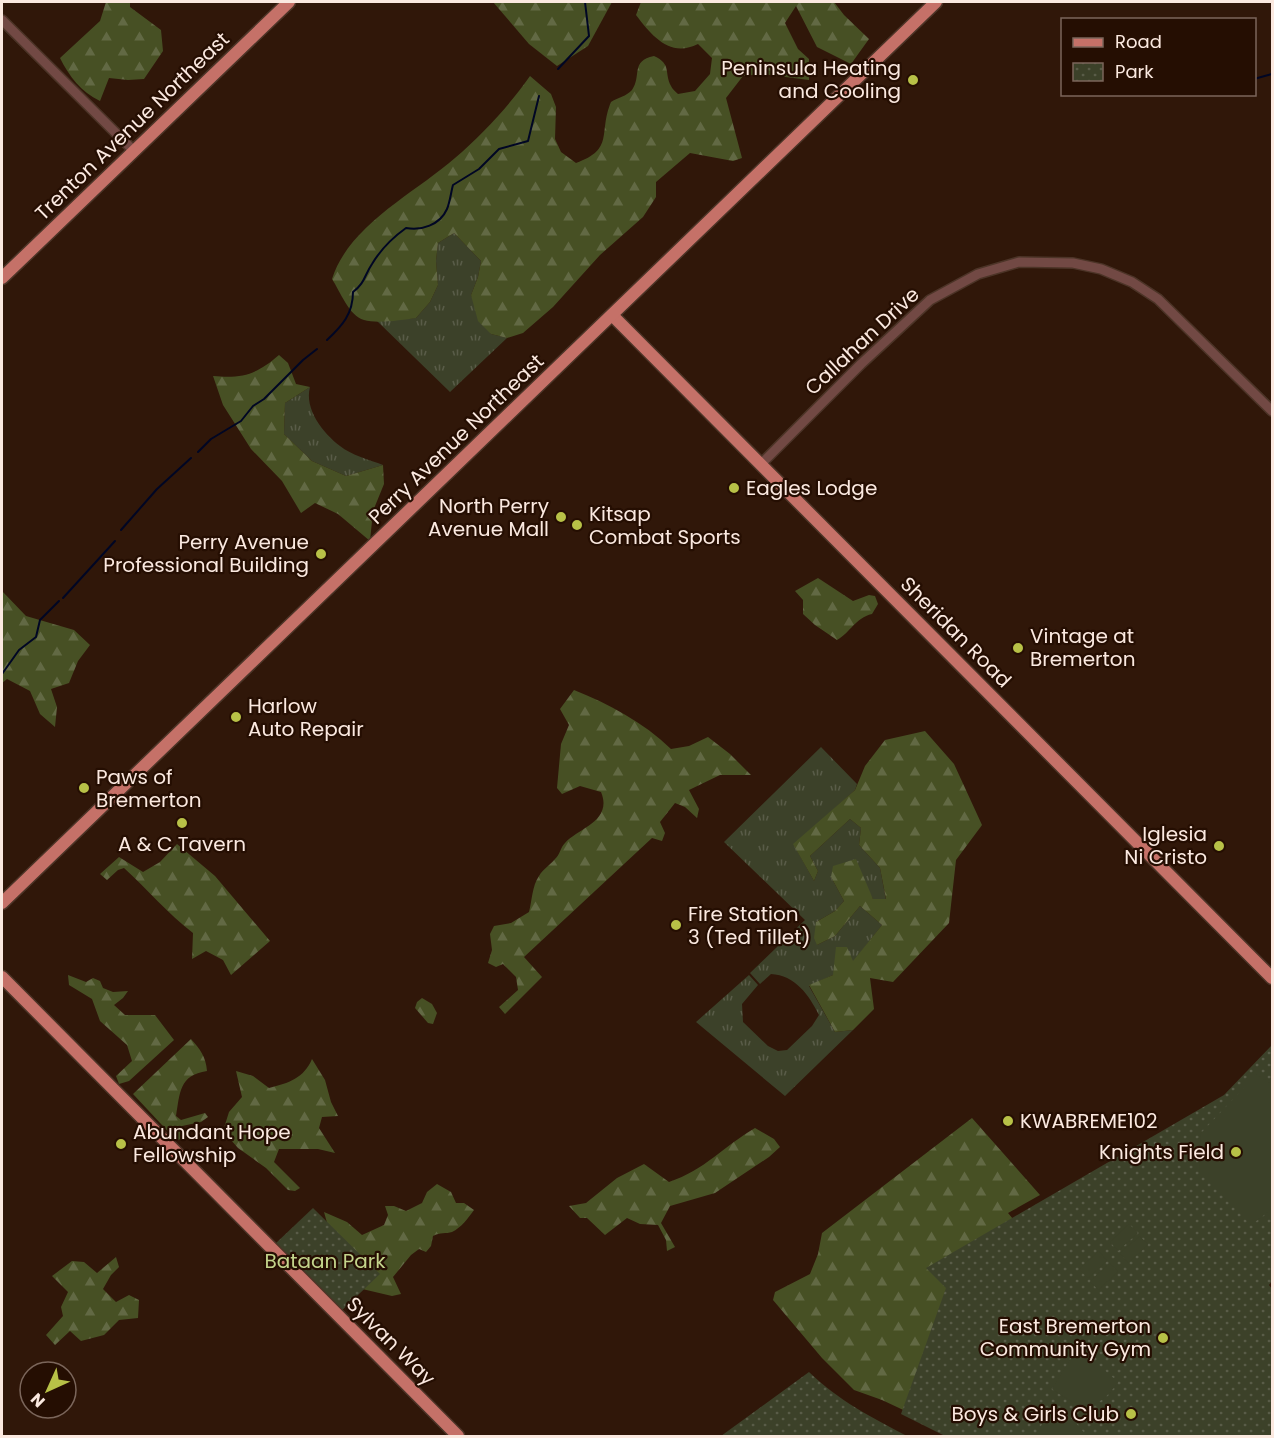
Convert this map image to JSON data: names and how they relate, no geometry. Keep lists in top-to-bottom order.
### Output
{
  "streets": {
    "main road": [
      "Trenton Avenue Northeast",
      "Perry Avenue Northeast",
      "Sheridan Road",
      "Sylvan Way"
    ],
    "street": ["Callahan Drive"]
  },
  "crossings": [
    ["Callahan Drive", "Sheridan Road"],
    ["Perry Avenue Northeast", "Sheridan Road"]
  ],
  "parks": ["Bataan Park"],
  "places": [
    "Peninsula Heating and Cooling",
    "Eagles Lodge",
    "North Perry Avenue Mall",
    "Kitsap Combat Sports",
    "Perry Avenue Professional Building",
    "Vintage at Bremerton",
    "Harlow Auto Repair",
    "Paws of Bremerton",
    "A & C Tavern",
    "Iglesia Ni Cristo",
    "Fire Station 3 (Ted Tillet)",
    "KWABREME102",
    "Abundant Hope Fellowship",
    "Knights Field",
    "East Bremerton Community Gym",
    "Boys & Girls Club"
  ],
  "legend": ["Road", "Park"],
  "north": "bottom left"
}
